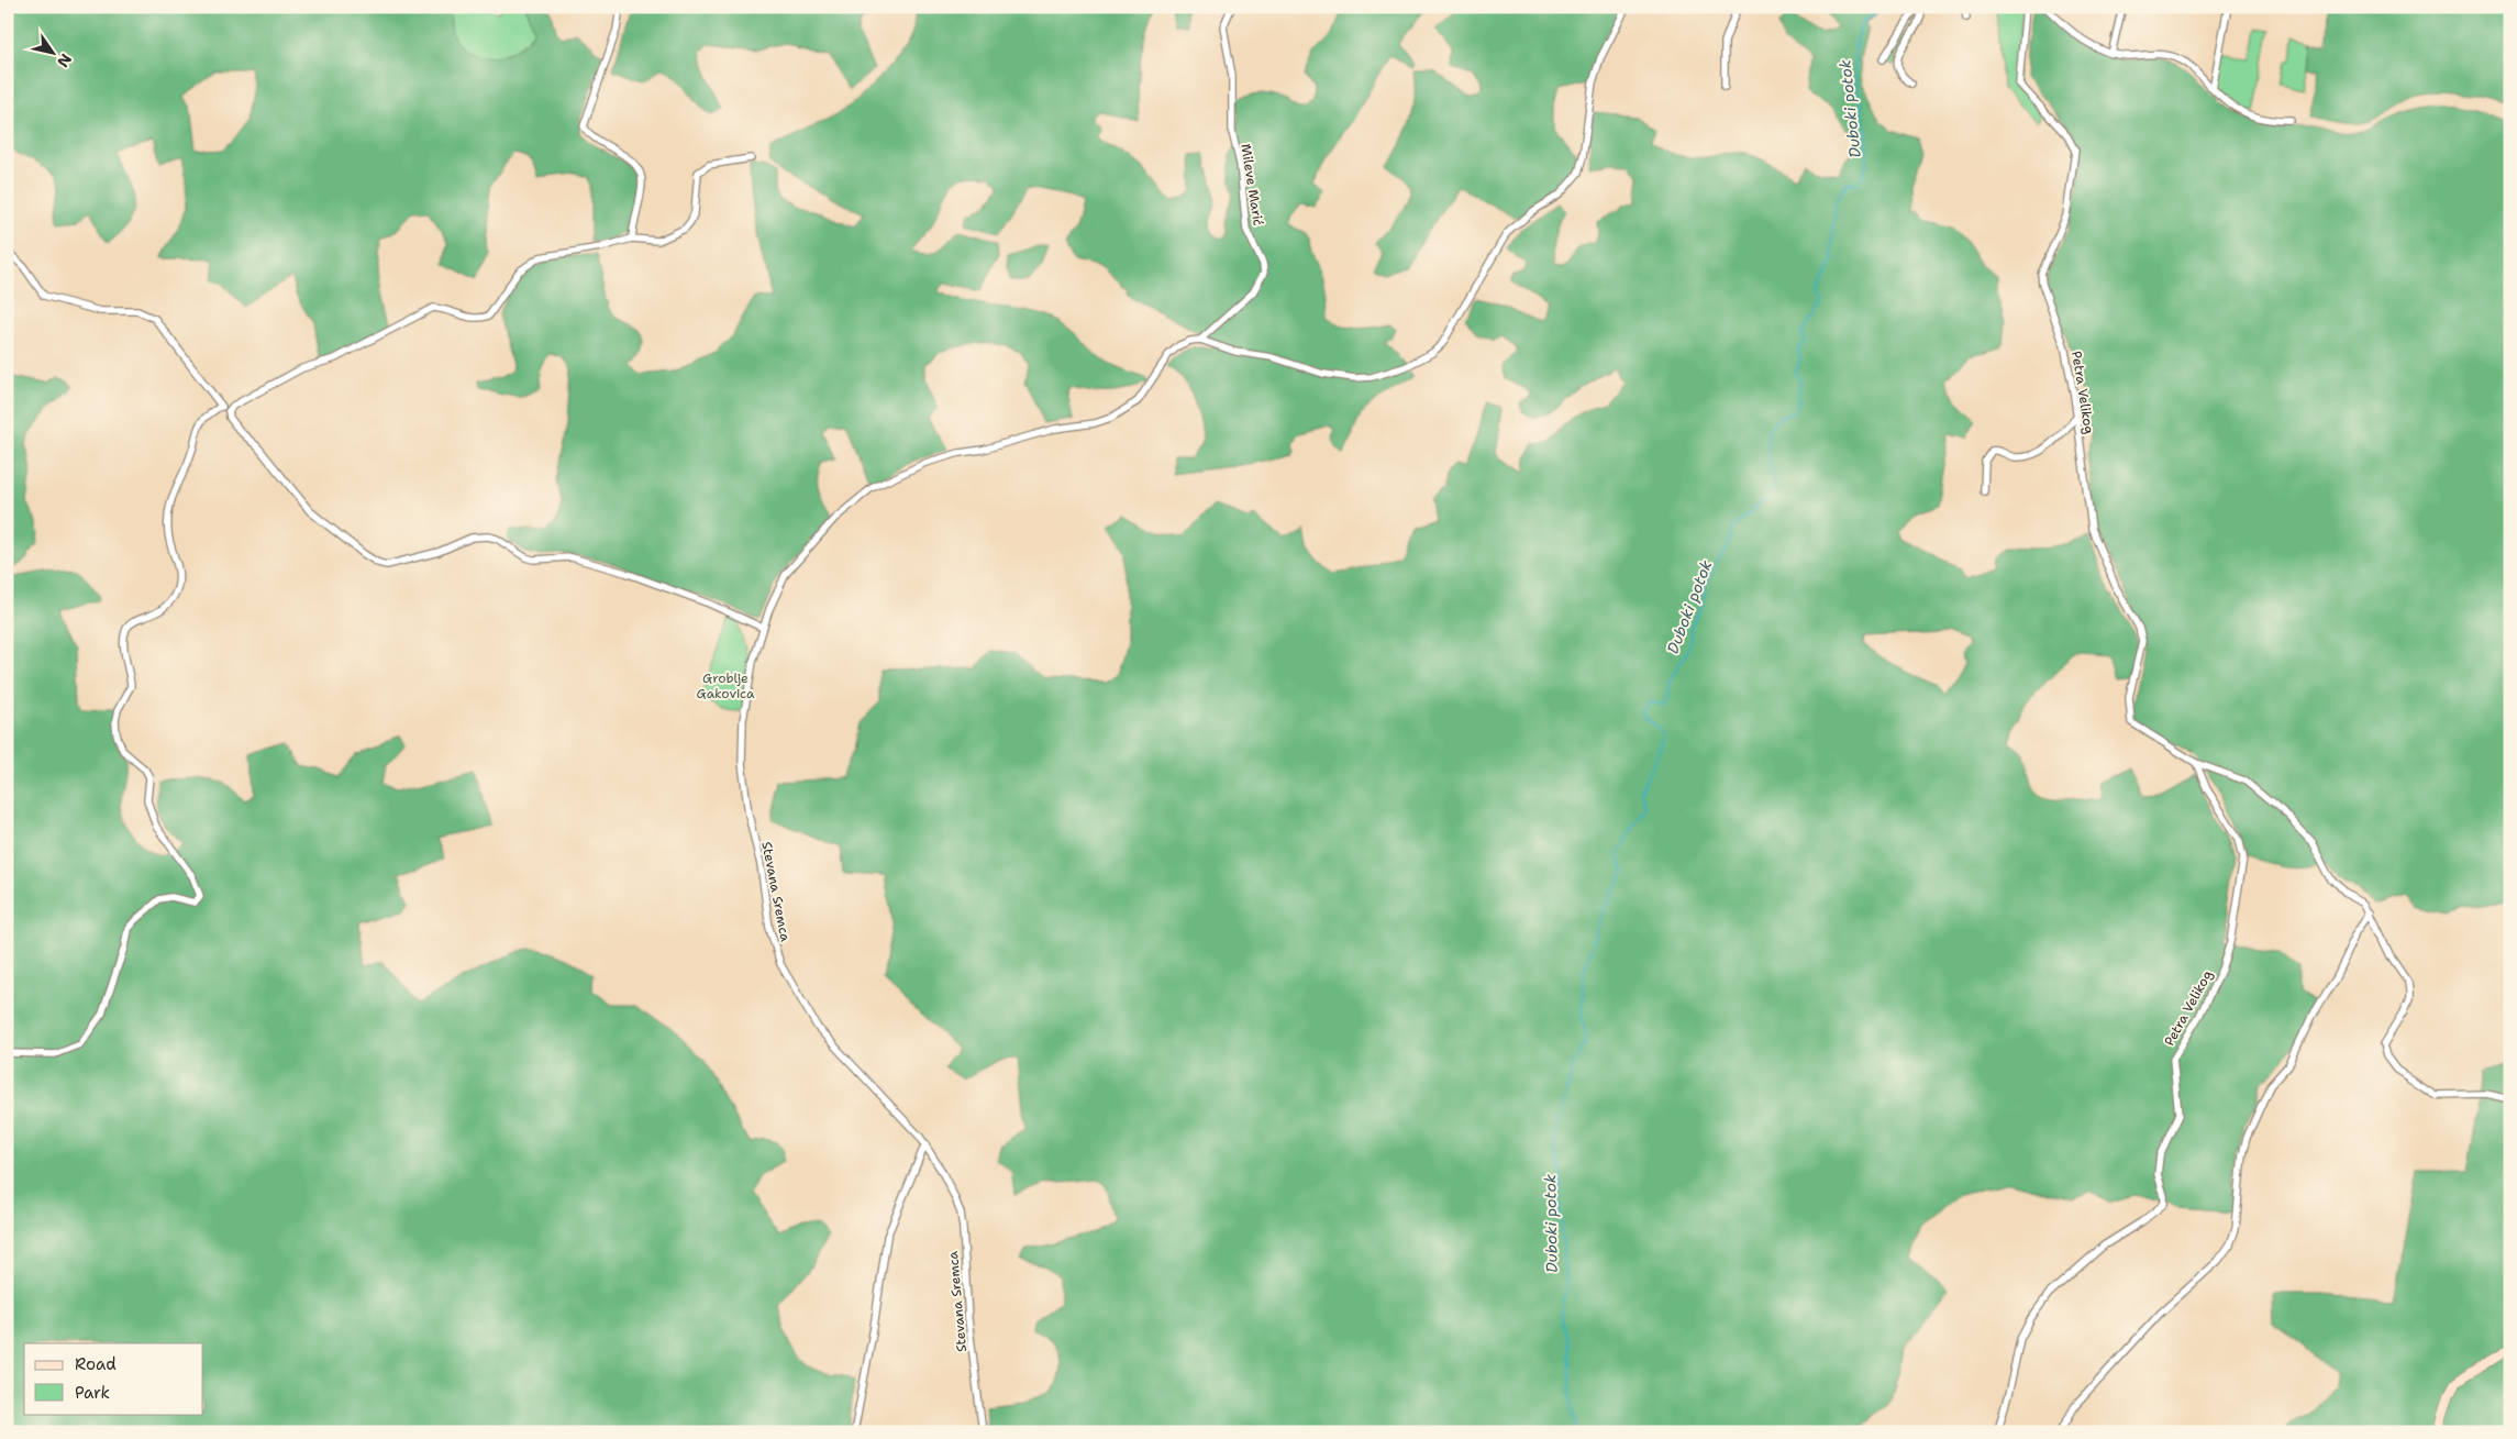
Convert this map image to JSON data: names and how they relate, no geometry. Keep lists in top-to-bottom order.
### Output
{
  "streets": {
    "street": ["Mileve Marić", "Petra Velikog", "Stevana Sremca"]
  },
  "crossings": [
    ["Mileve Marić", "Stevana Sremca"]
  ],
  "water": ["Duboki potok"],
  "parks": ["Groblje Gakovica"],
  "legend": ["Road", "Park"],
  "north": "bottom right"
}
